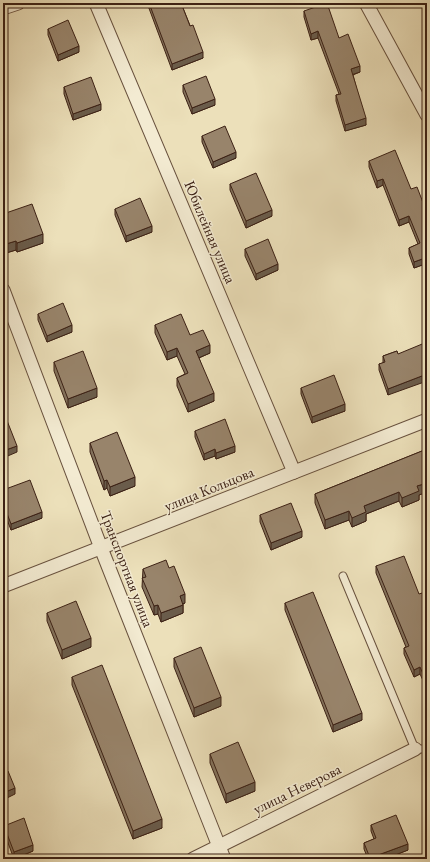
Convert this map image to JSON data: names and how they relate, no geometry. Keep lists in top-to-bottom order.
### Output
{
  "streets": {
    "street": [
      "Юбилейная улица",
      "улица Кольцова",
      "Транспортная улица",
      "улица Неверова"
    ]
  },
  "crossings": [
    ["Юбилейная улица", "улица Кольцова"],
    ["улица Кольцова", "Транспортная улица"],
    ["Транспортная улица", "улица Неверова"]
  ]
}
